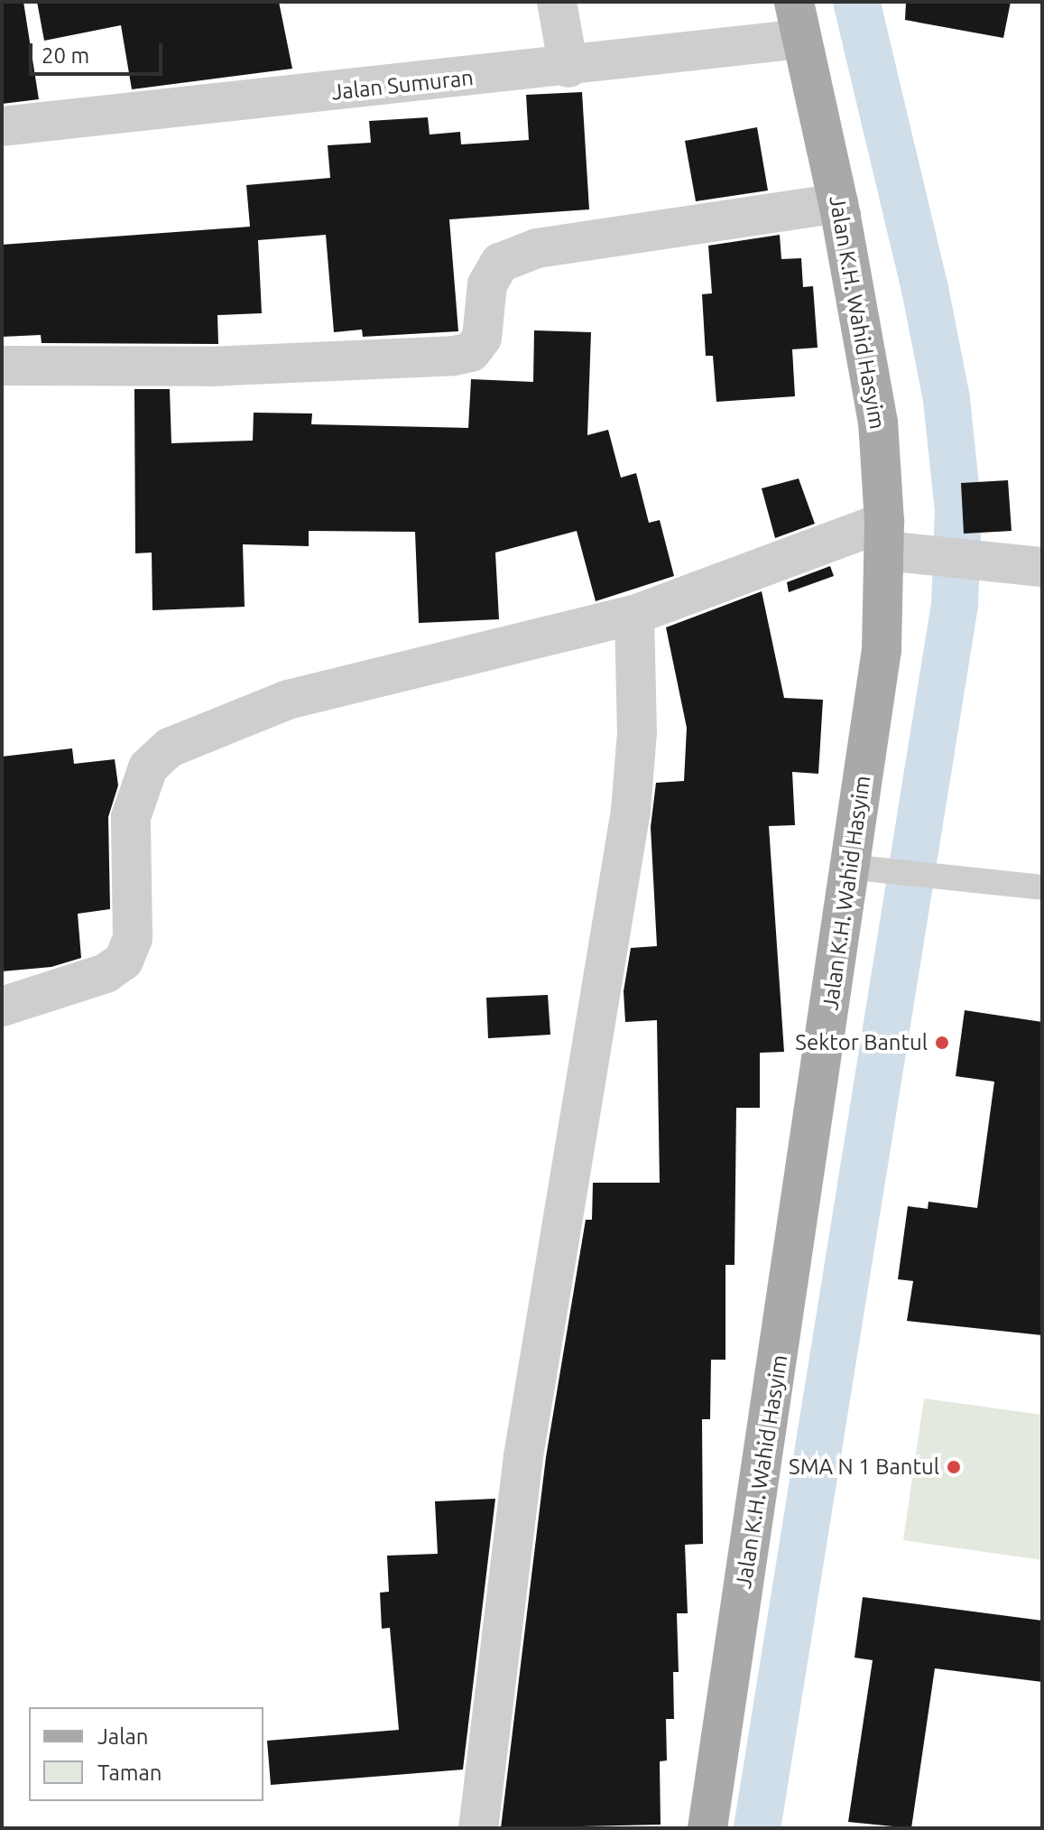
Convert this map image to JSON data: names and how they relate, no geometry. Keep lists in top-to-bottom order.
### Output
{
  "streets": {
    "main road": ["Jalan K.H. Wahid Hasyim"],
    "street": ["Jalan Sumuran"]
  },
  "crossings": [
    ["Jalan Sumuran", "Jalan K.H. Wahid Hasyim"]
  ],
  "places": ["Sektor Bantul", "SMA N 1 Bantul"],
  "legend": ["Jalan", "Taman"],
  "scale_bar": "20 m"
}
